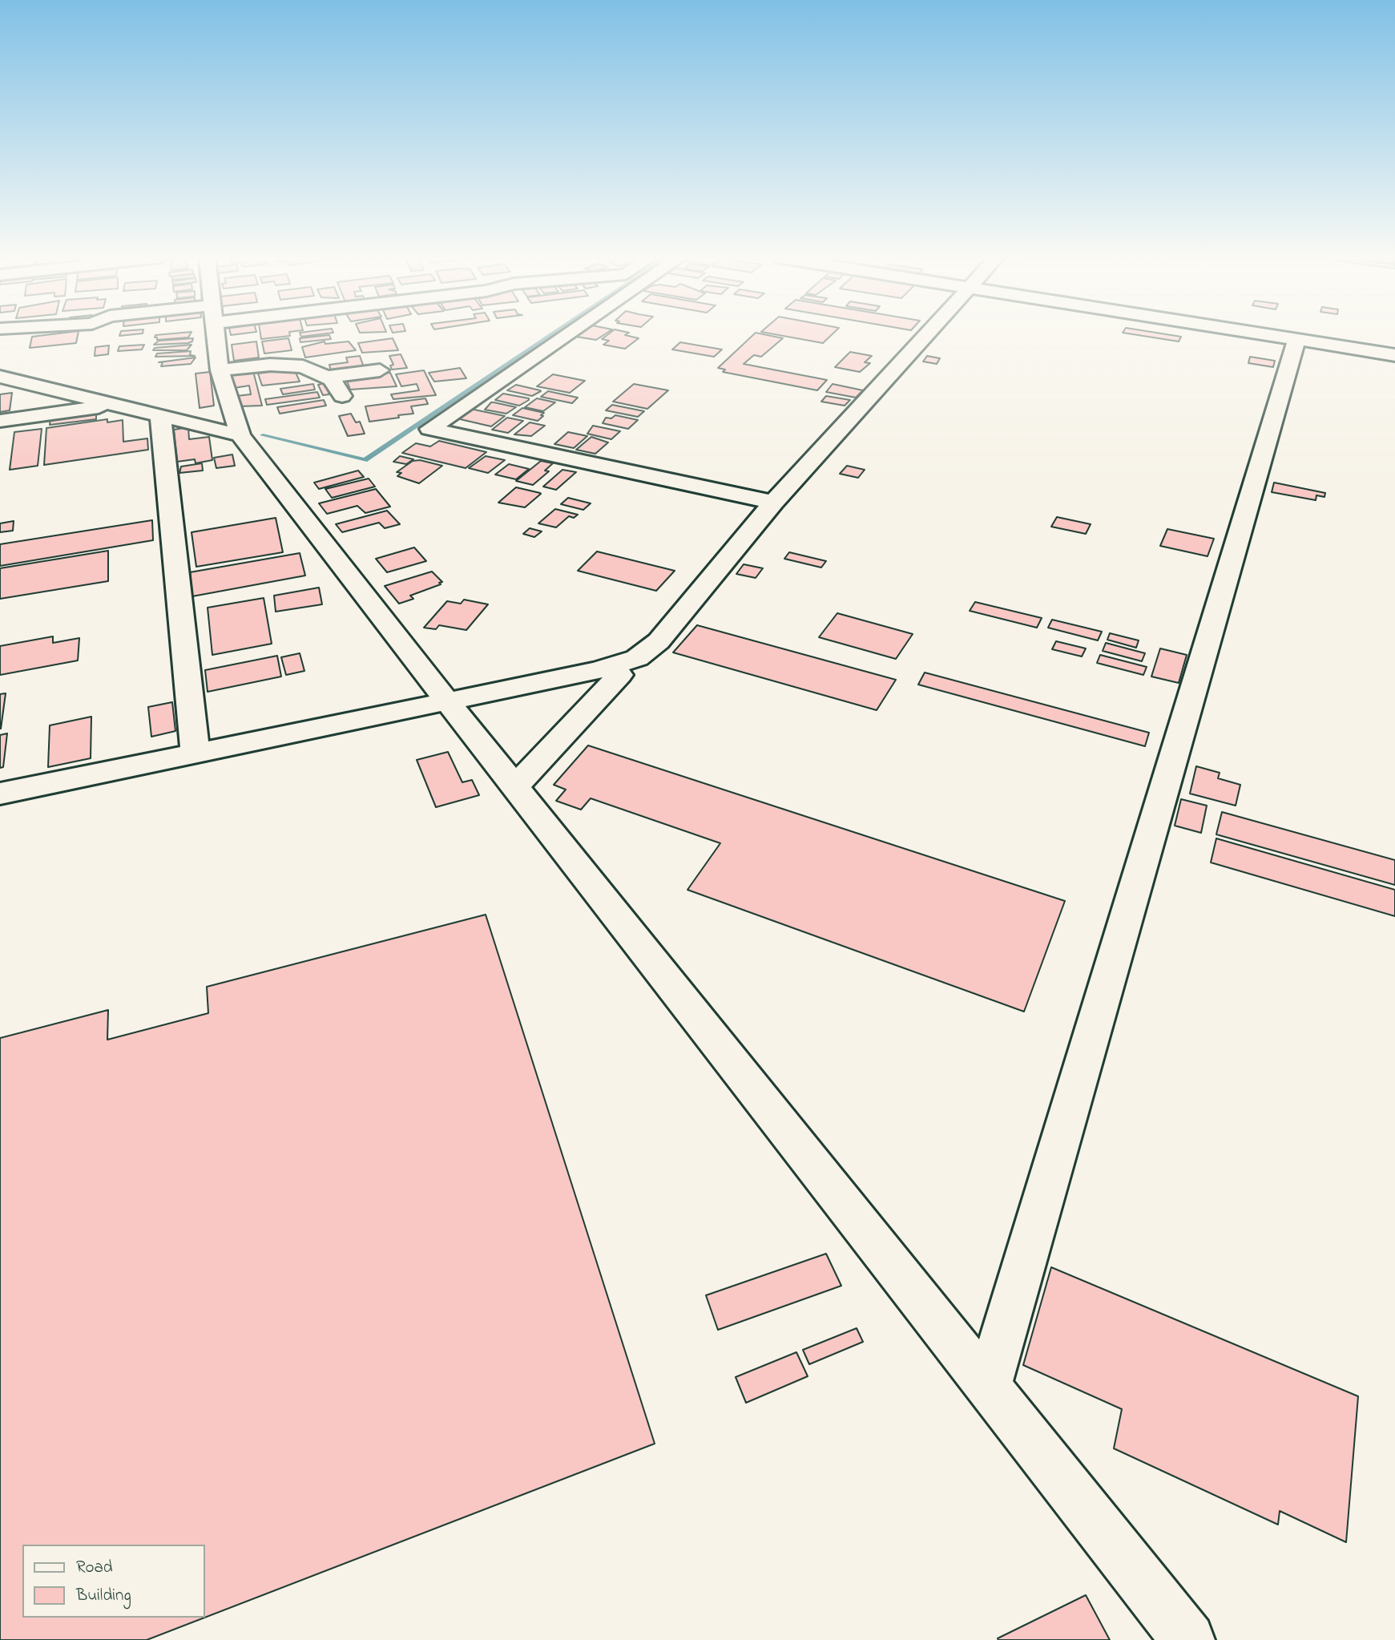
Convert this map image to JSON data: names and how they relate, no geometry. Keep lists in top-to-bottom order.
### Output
{
  "legend": ["Road", "Building"]
}
